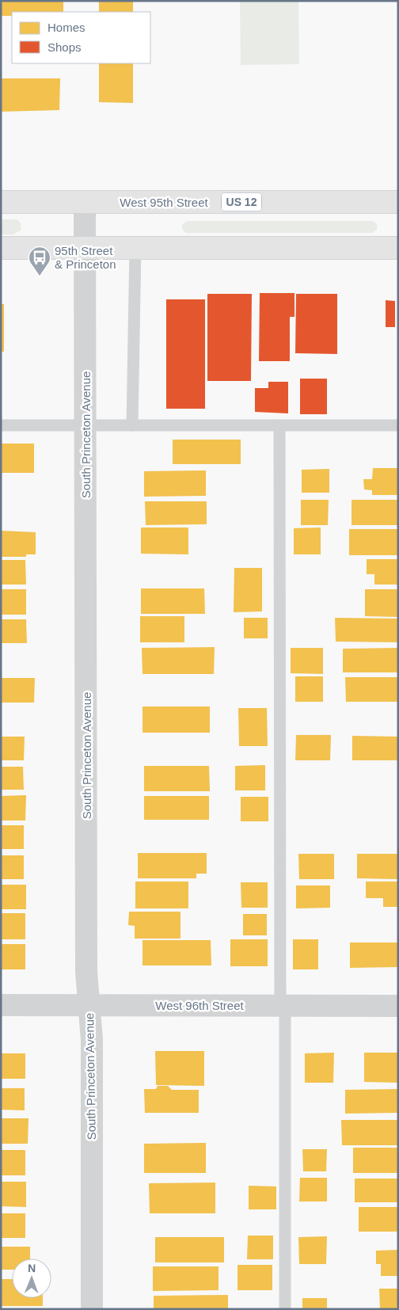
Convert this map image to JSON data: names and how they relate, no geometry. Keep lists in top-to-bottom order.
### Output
{
  "streets": {
    "main road": ["West 95th Street", "US 12"],
    "street": ["South Princeton Avenue", "West 96th Street"]
  },
  "crossings": [
    ["West 95th Street", "South Princeton Avenue"],
    ["South Princeton Avenue", "West 96th Street"]
  ],
  "places": {
    "bus stop": ["95th Street & Princeton"]
  },
  "legend": ["Homes", "Shops"],
  "north": "top"
}
